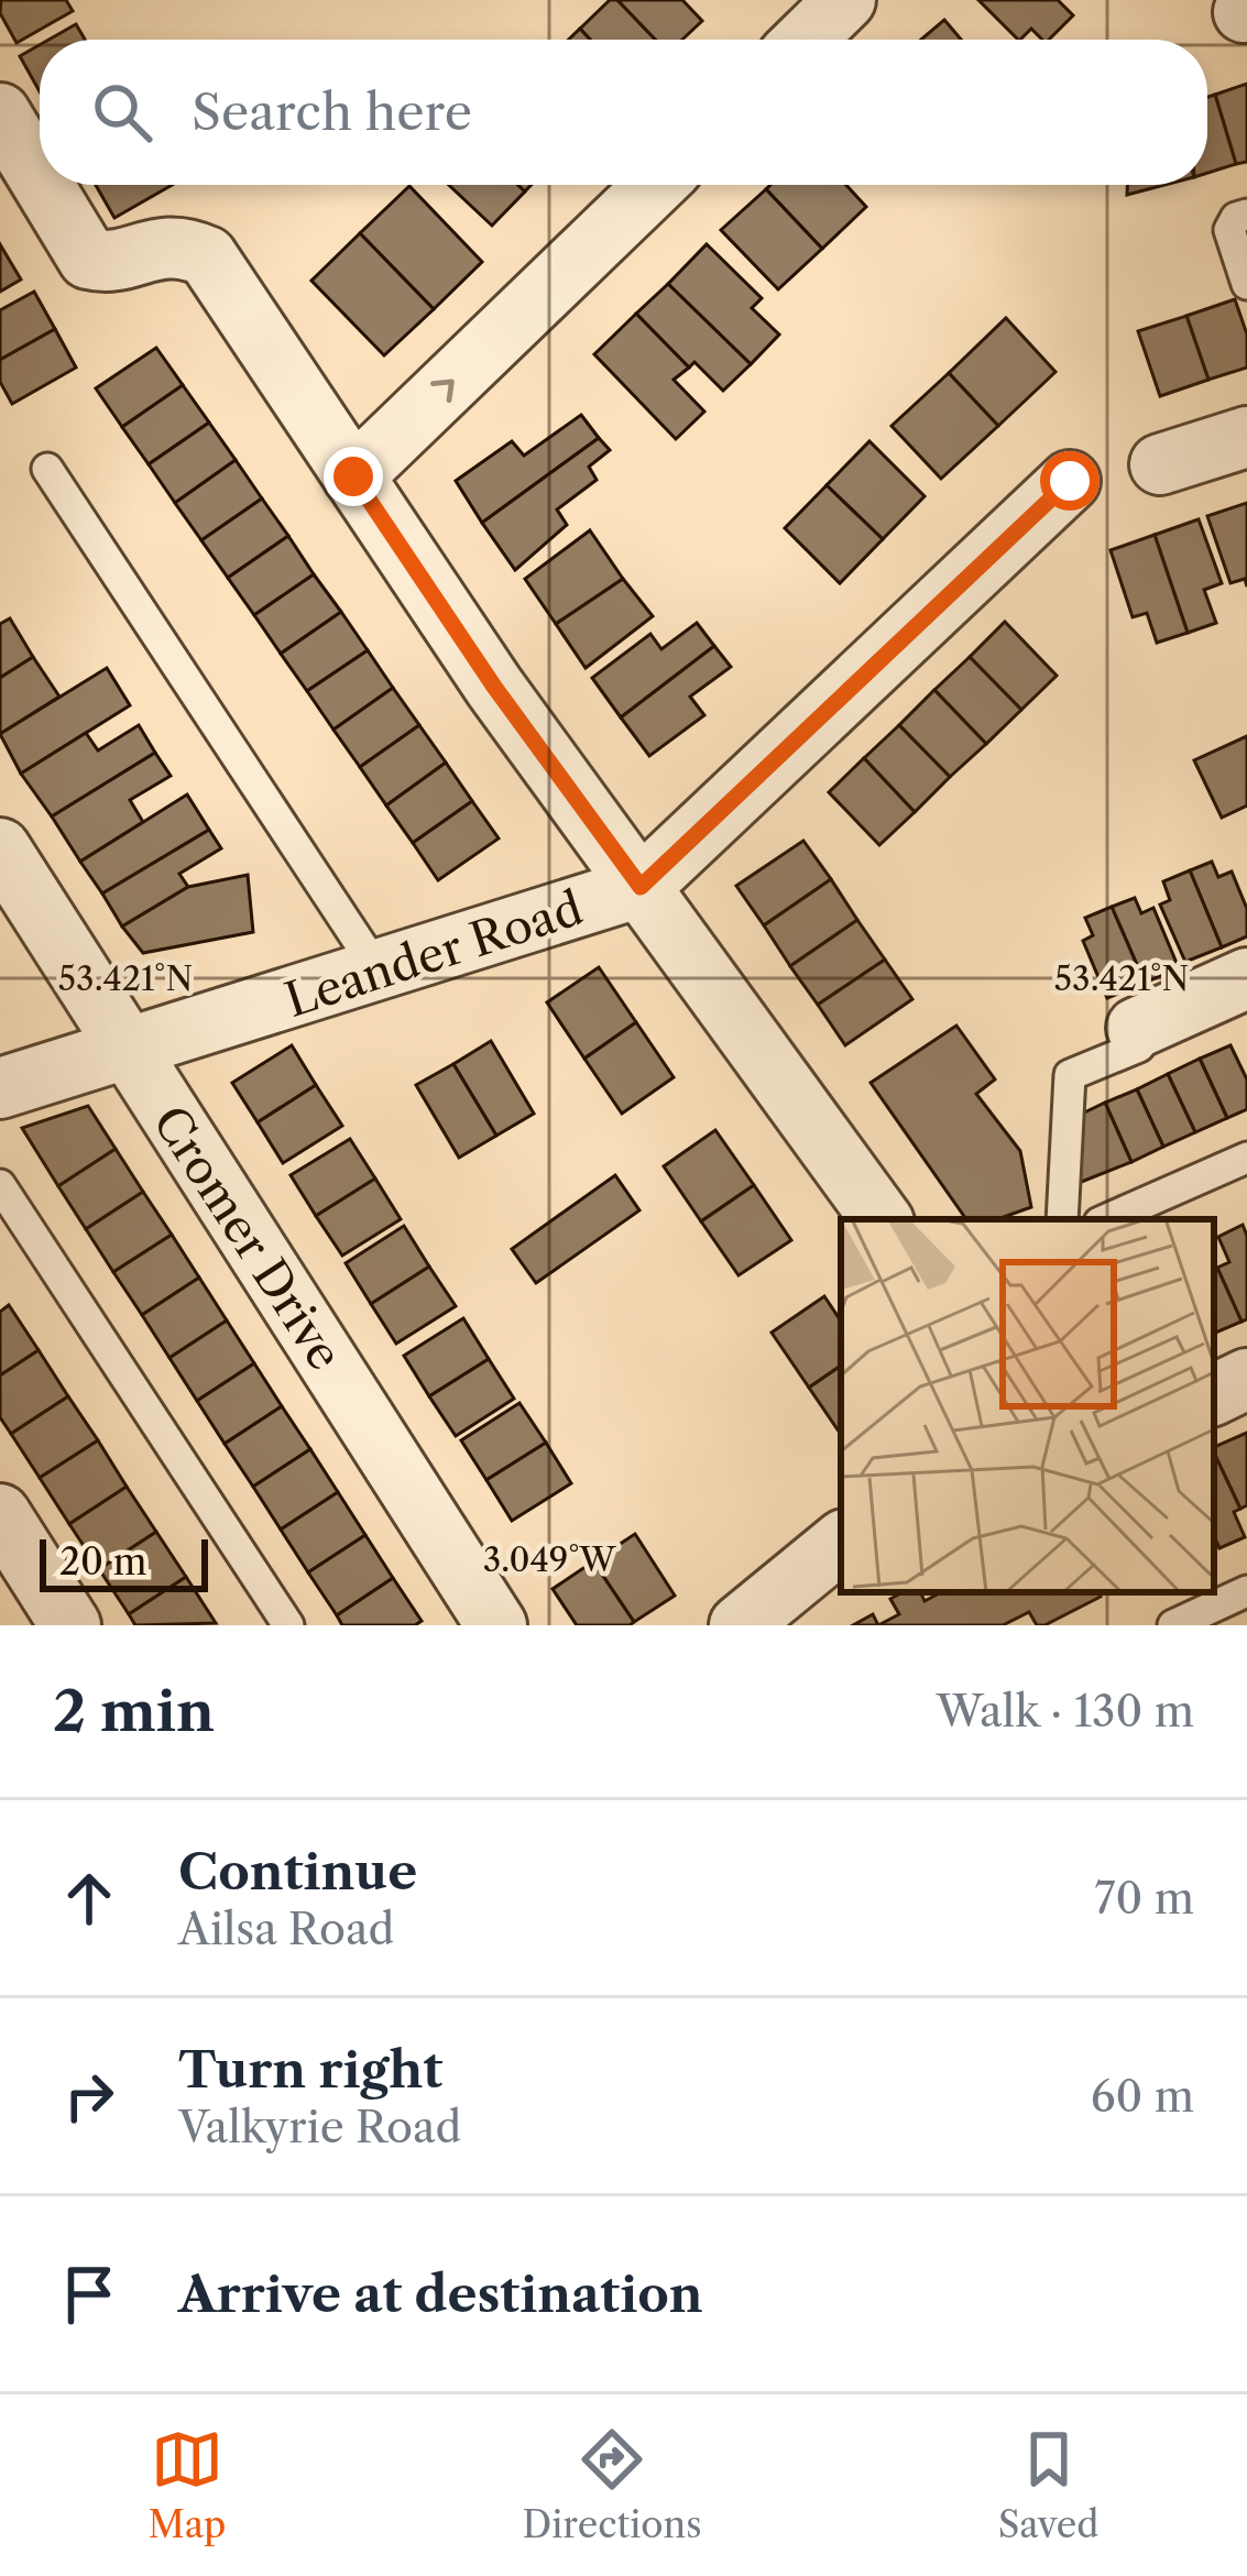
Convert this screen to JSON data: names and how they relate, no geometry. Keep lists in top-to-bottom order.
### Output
{
  "streets": {
    "street": ["Leander Road", "Cromer Drive"]
  },
  "crossings": [
    ["Leander Road", "Cromer Drive"]
  ],
  "scale_bar": "20 m",
  "page": {
    "search": "Search here",
    "scale": "20 m",
    "heading": ["2 min", "Walk · 130 m"],
    "list": [
      ["Continue", "Ailsa Road", "70 m"],
      ["Turn right", "Valkyrie Road", "60 m"],
      "Arrive at destination"
    ],
    "nav": ["Map", "Directions", "Saved"]
  },
  "coordinates": ["53.421°N", "3.049°W"]
}
